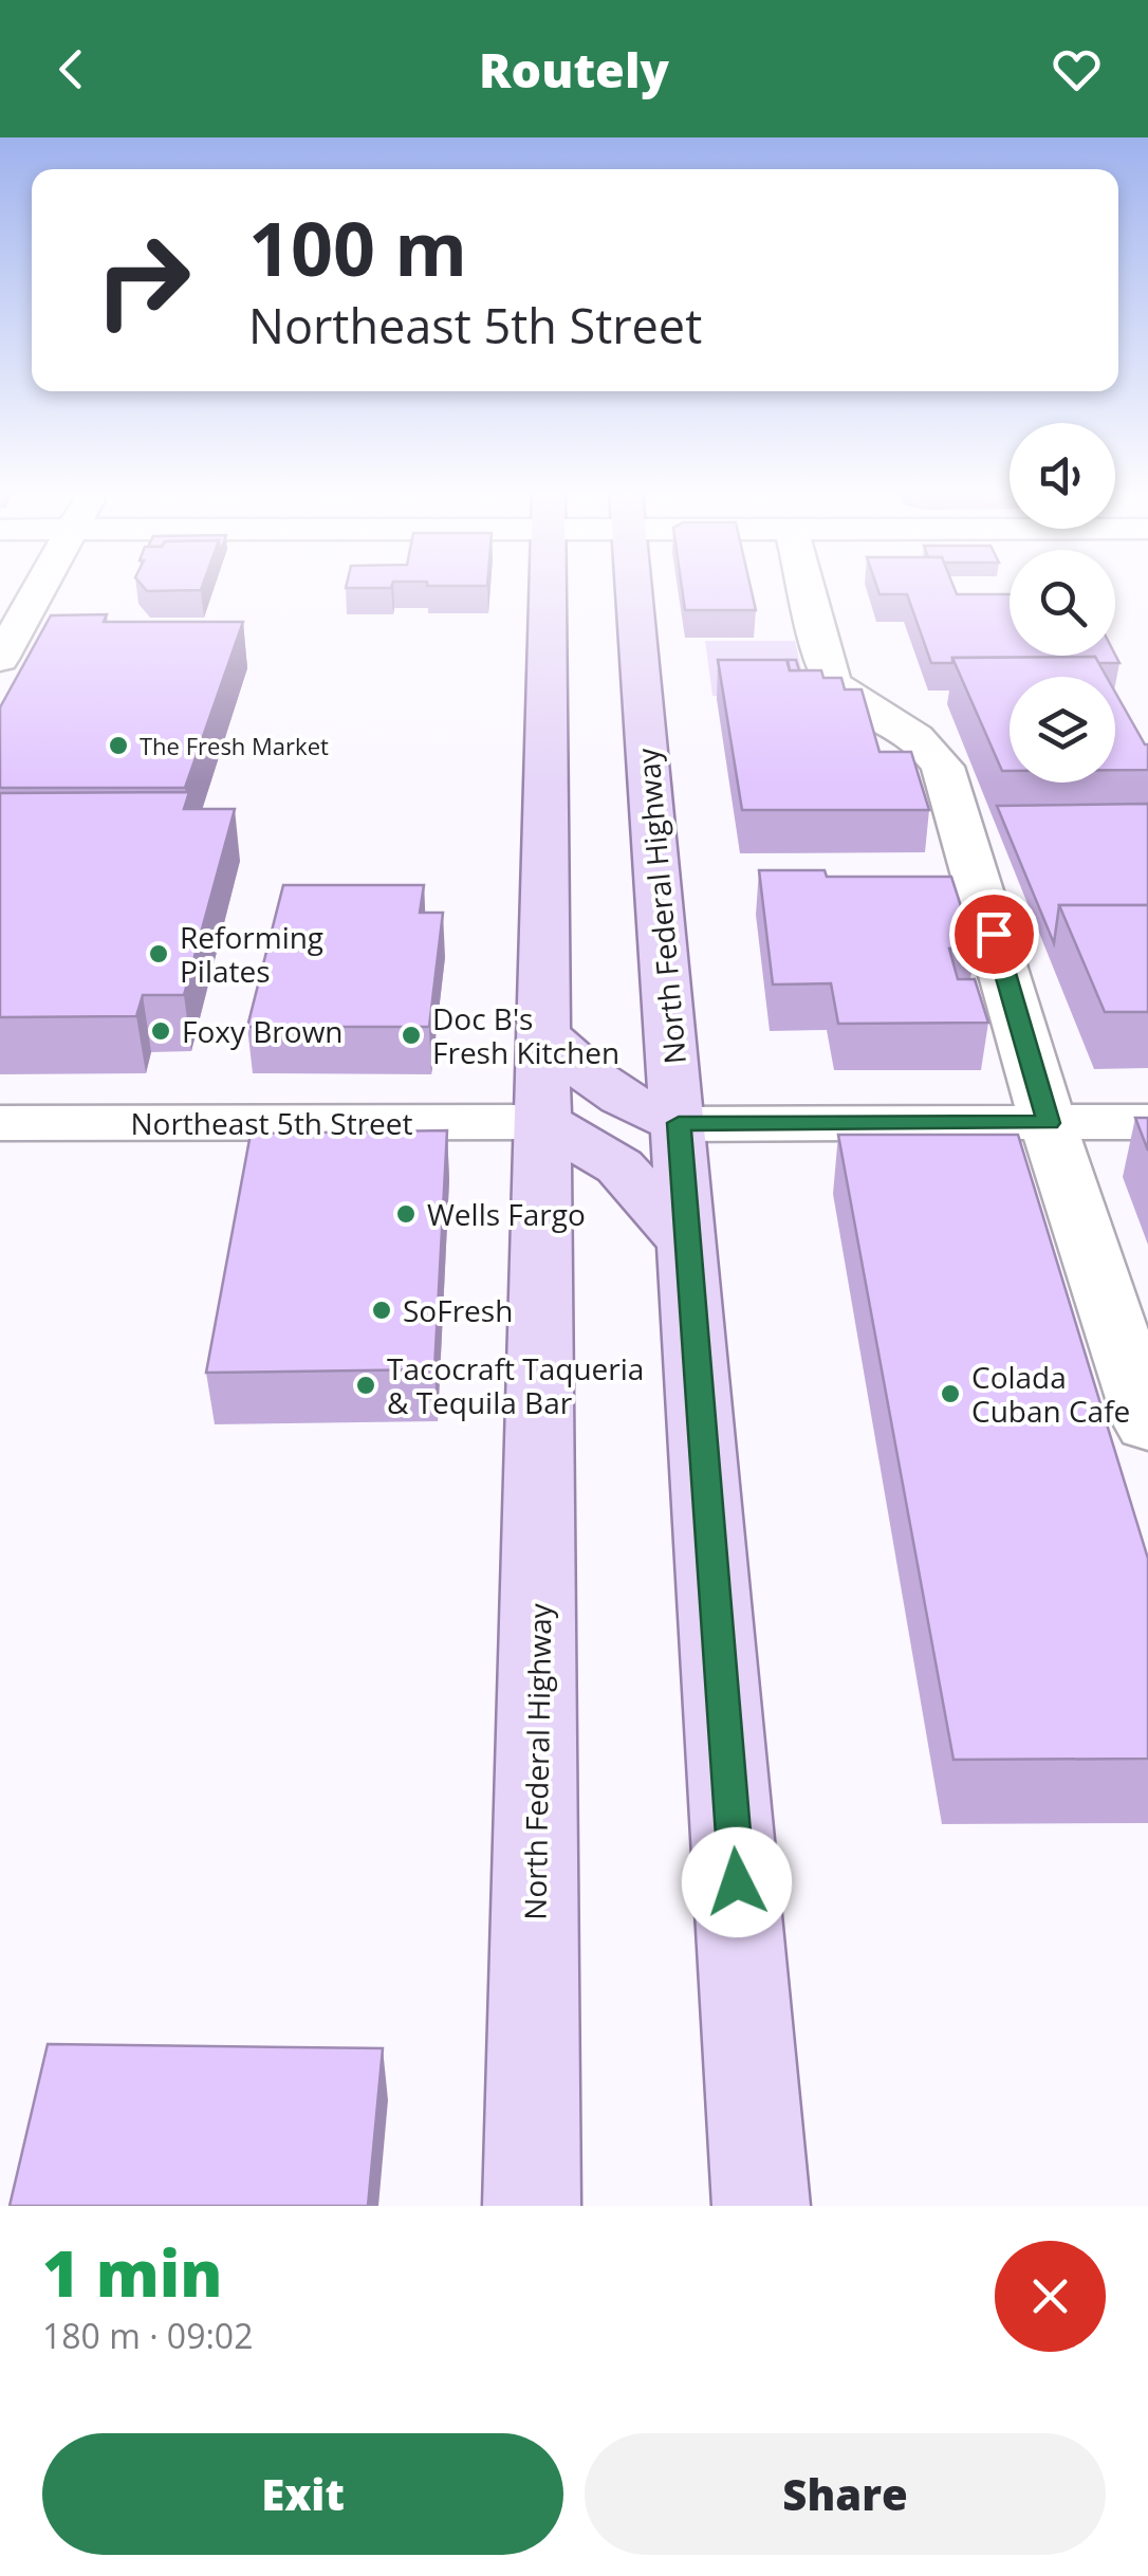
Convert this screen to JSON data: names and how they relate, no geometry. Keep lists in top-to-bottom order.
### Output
{
  "streets": {
    "main road": ["North Federal Highway"],
    "street": ["Northeast 5th Street"]
  },
  "crossings": [
    ["North Federal Highway", "Northeast 5th Street"]
  ],
  "places": [
    "The Fresh Market",
    "Reforming Pilates",
    "Foxy Brown",
    "Doc B's Fresh Kitchen",
    "Wells Fargo",
    "SoFresh",
    "Tacocraft Taqueria & Tequila Bar",
    "Colada Cuban Cafe"
  ],
  "page": {
    "header": "Routely",
    "turn": ["100 m", "Northeast 5th Street"],
    "heading": ["1 min", "180 m · 09:02"],
    "buttons": ["Exit", "Share"]
  }
}
